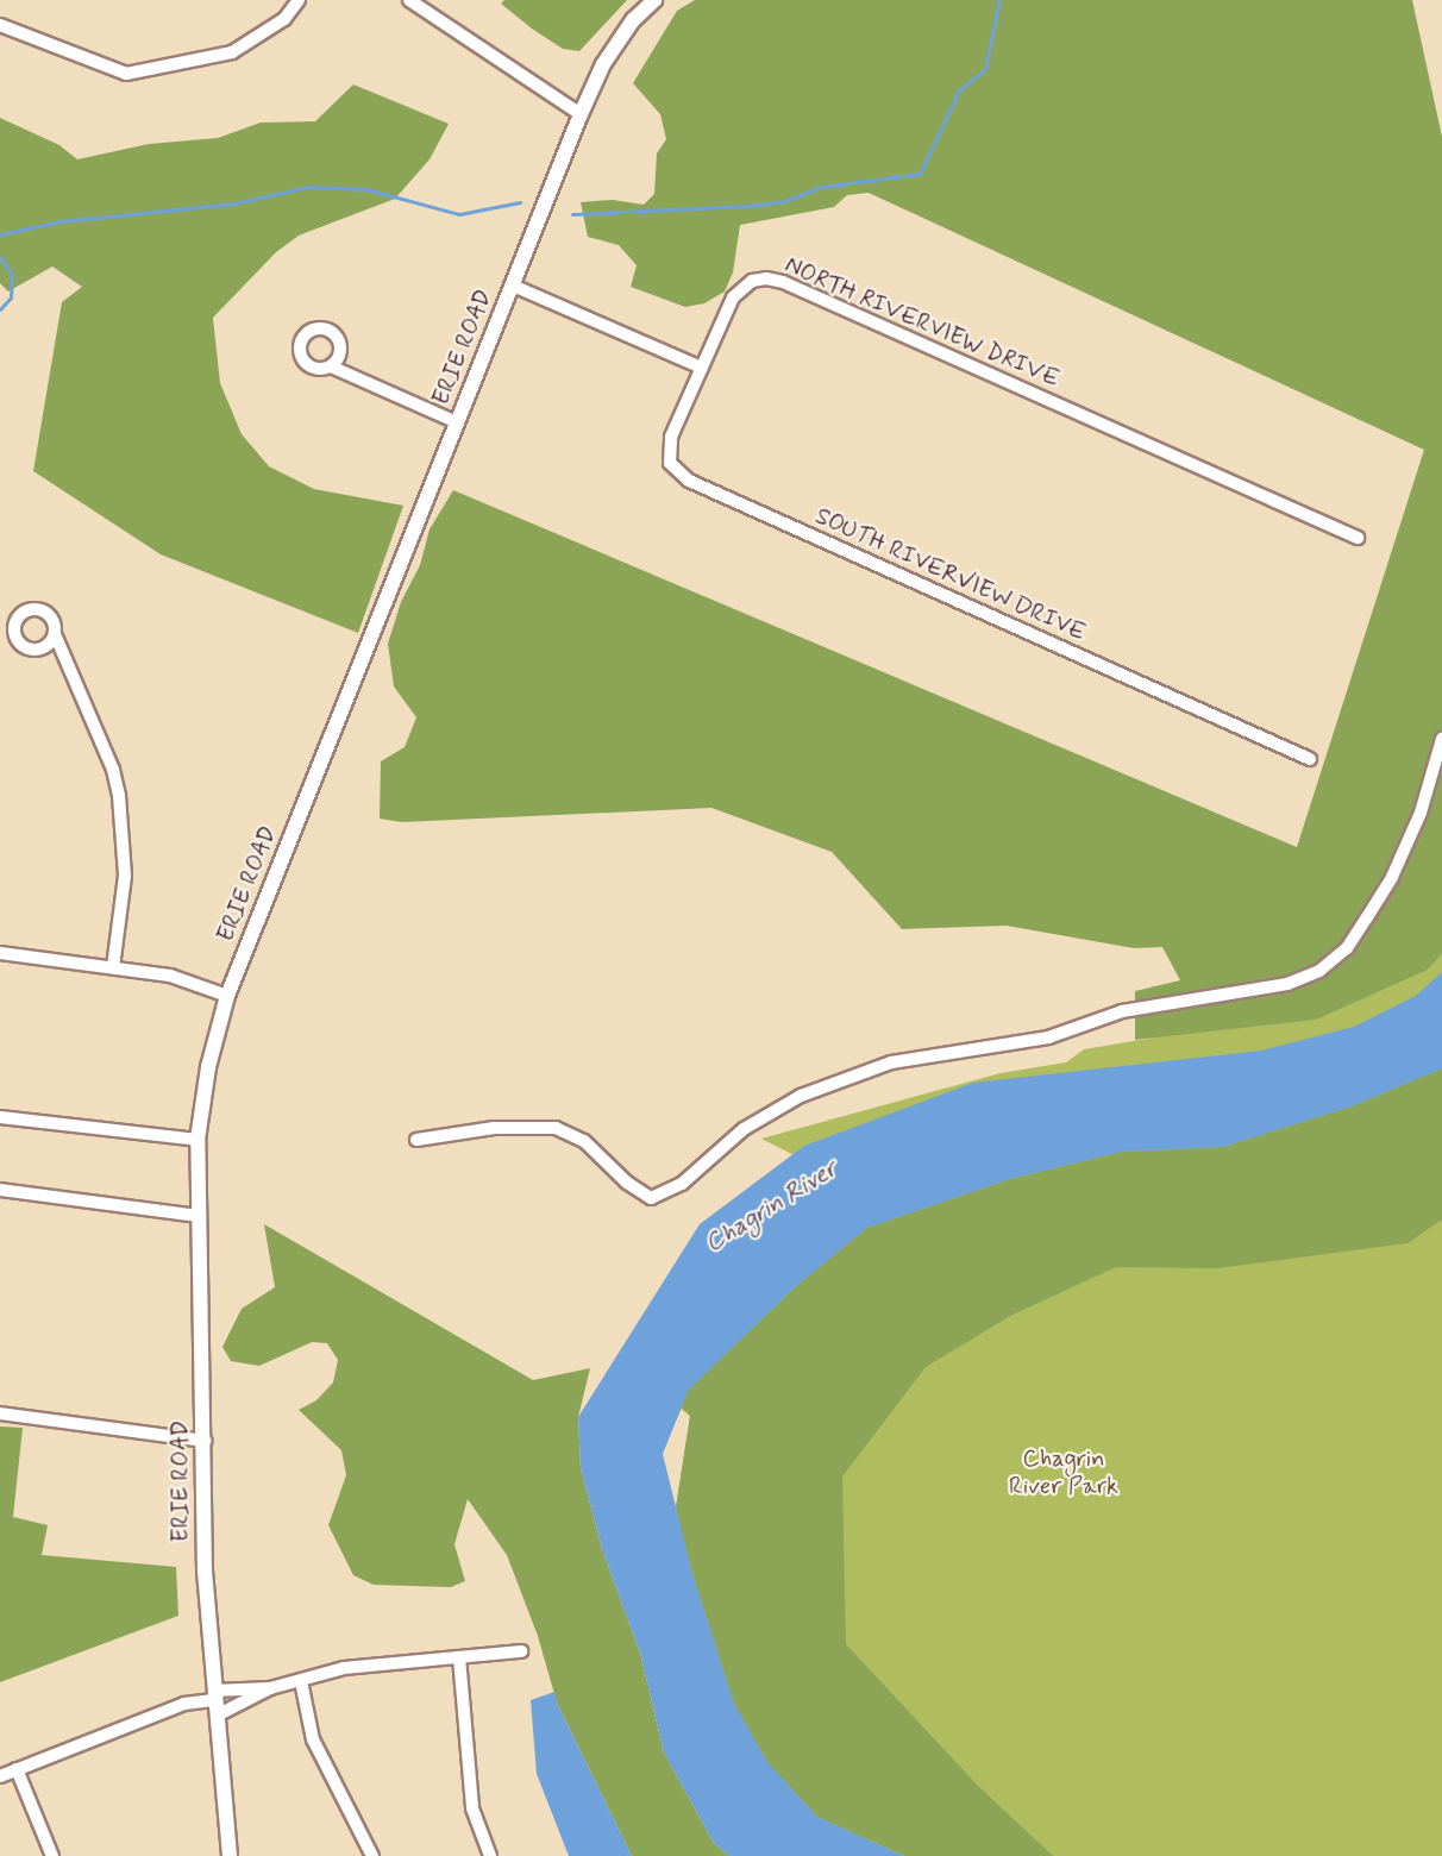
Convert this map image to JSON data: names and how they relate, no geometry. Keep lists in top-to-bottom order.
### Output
{
  "streets": {
    "street": ["NORTH RIVERVIEW DRIVE", "ERIE ROAD", "SOUTH RIVERVIEW DRIVE"]
  },
  "crossings": [
    ["NORTH RIVERVIEW DRIVE", "SOUTH RIVERVIEW DRIVE"]
  ],
  "water": ["Chagrin River"],
  "parks": ["Chagrin River Park"]
}
